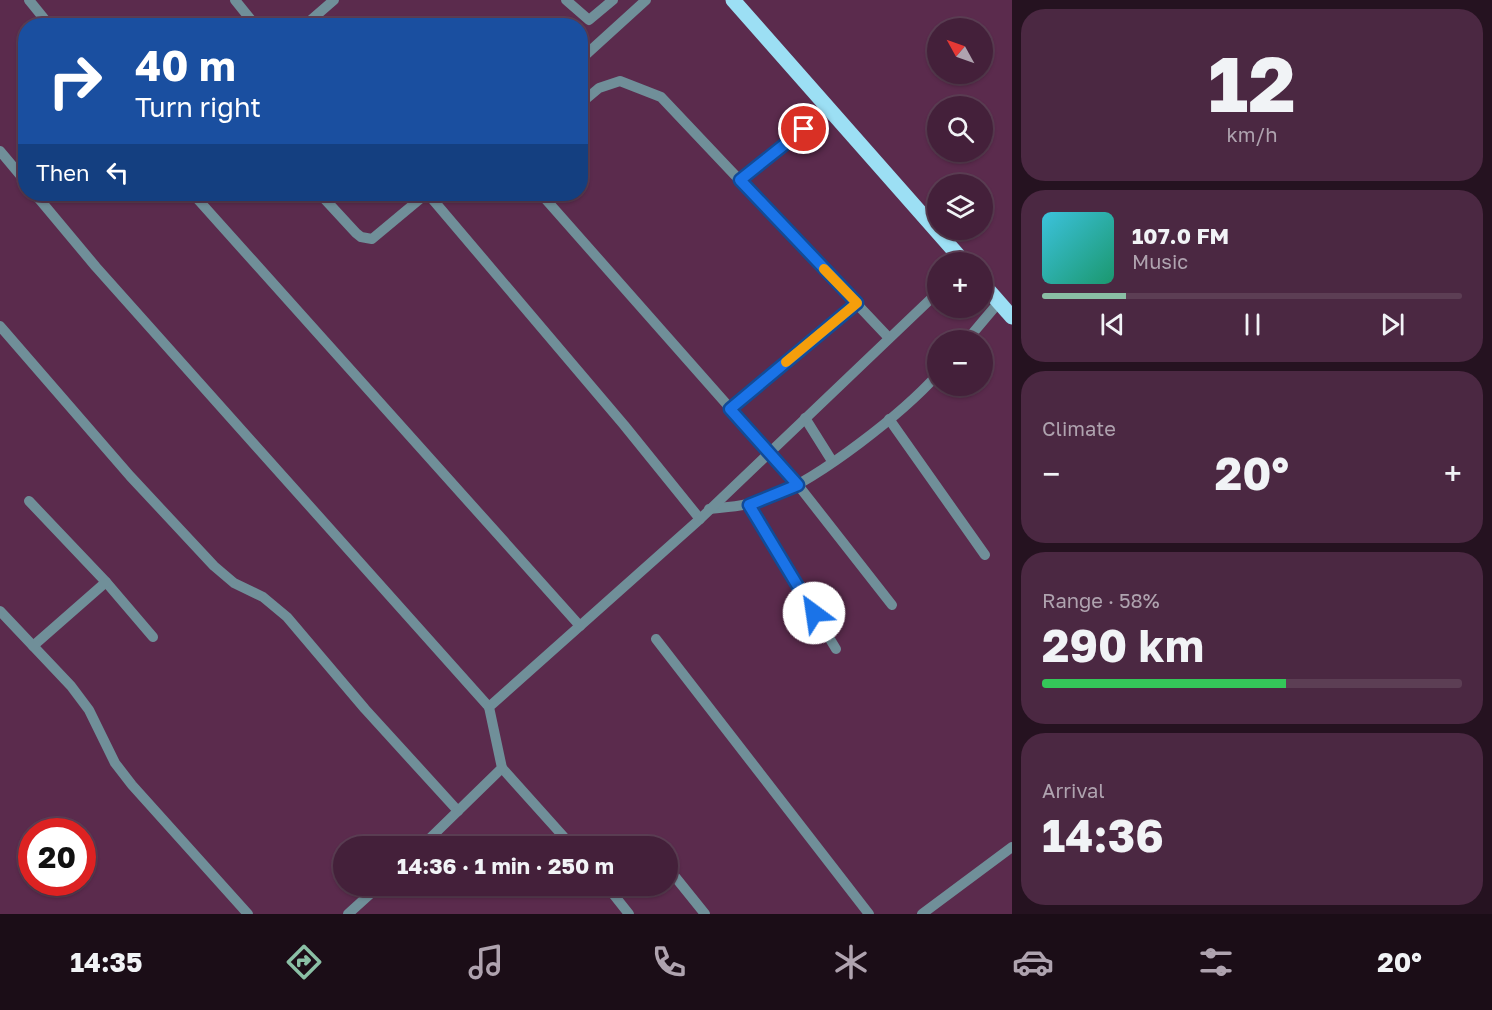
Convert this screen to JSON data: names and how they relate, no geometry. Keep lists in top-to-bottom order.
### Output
{
  "north": "top left",
  "page": {
    "tile": [
      ["12", "km/h"],
      "Climate",
      ["Range · 58%", "290 km"],
      ["Arrival", "14:36"]
    ],
    "map_buttons": ["+", "−"],
    "turn": ["40 m", "Turn right"],
    "then": "Then",
    "song": ["107.0 FM", "Music"],
    "heat": ["−", "20°", "+"],
    "limit": "20",
    "trip": "14:36 · 1 min · 250 m",
    "tabs": ["14:35", "20°"]
  }
}
